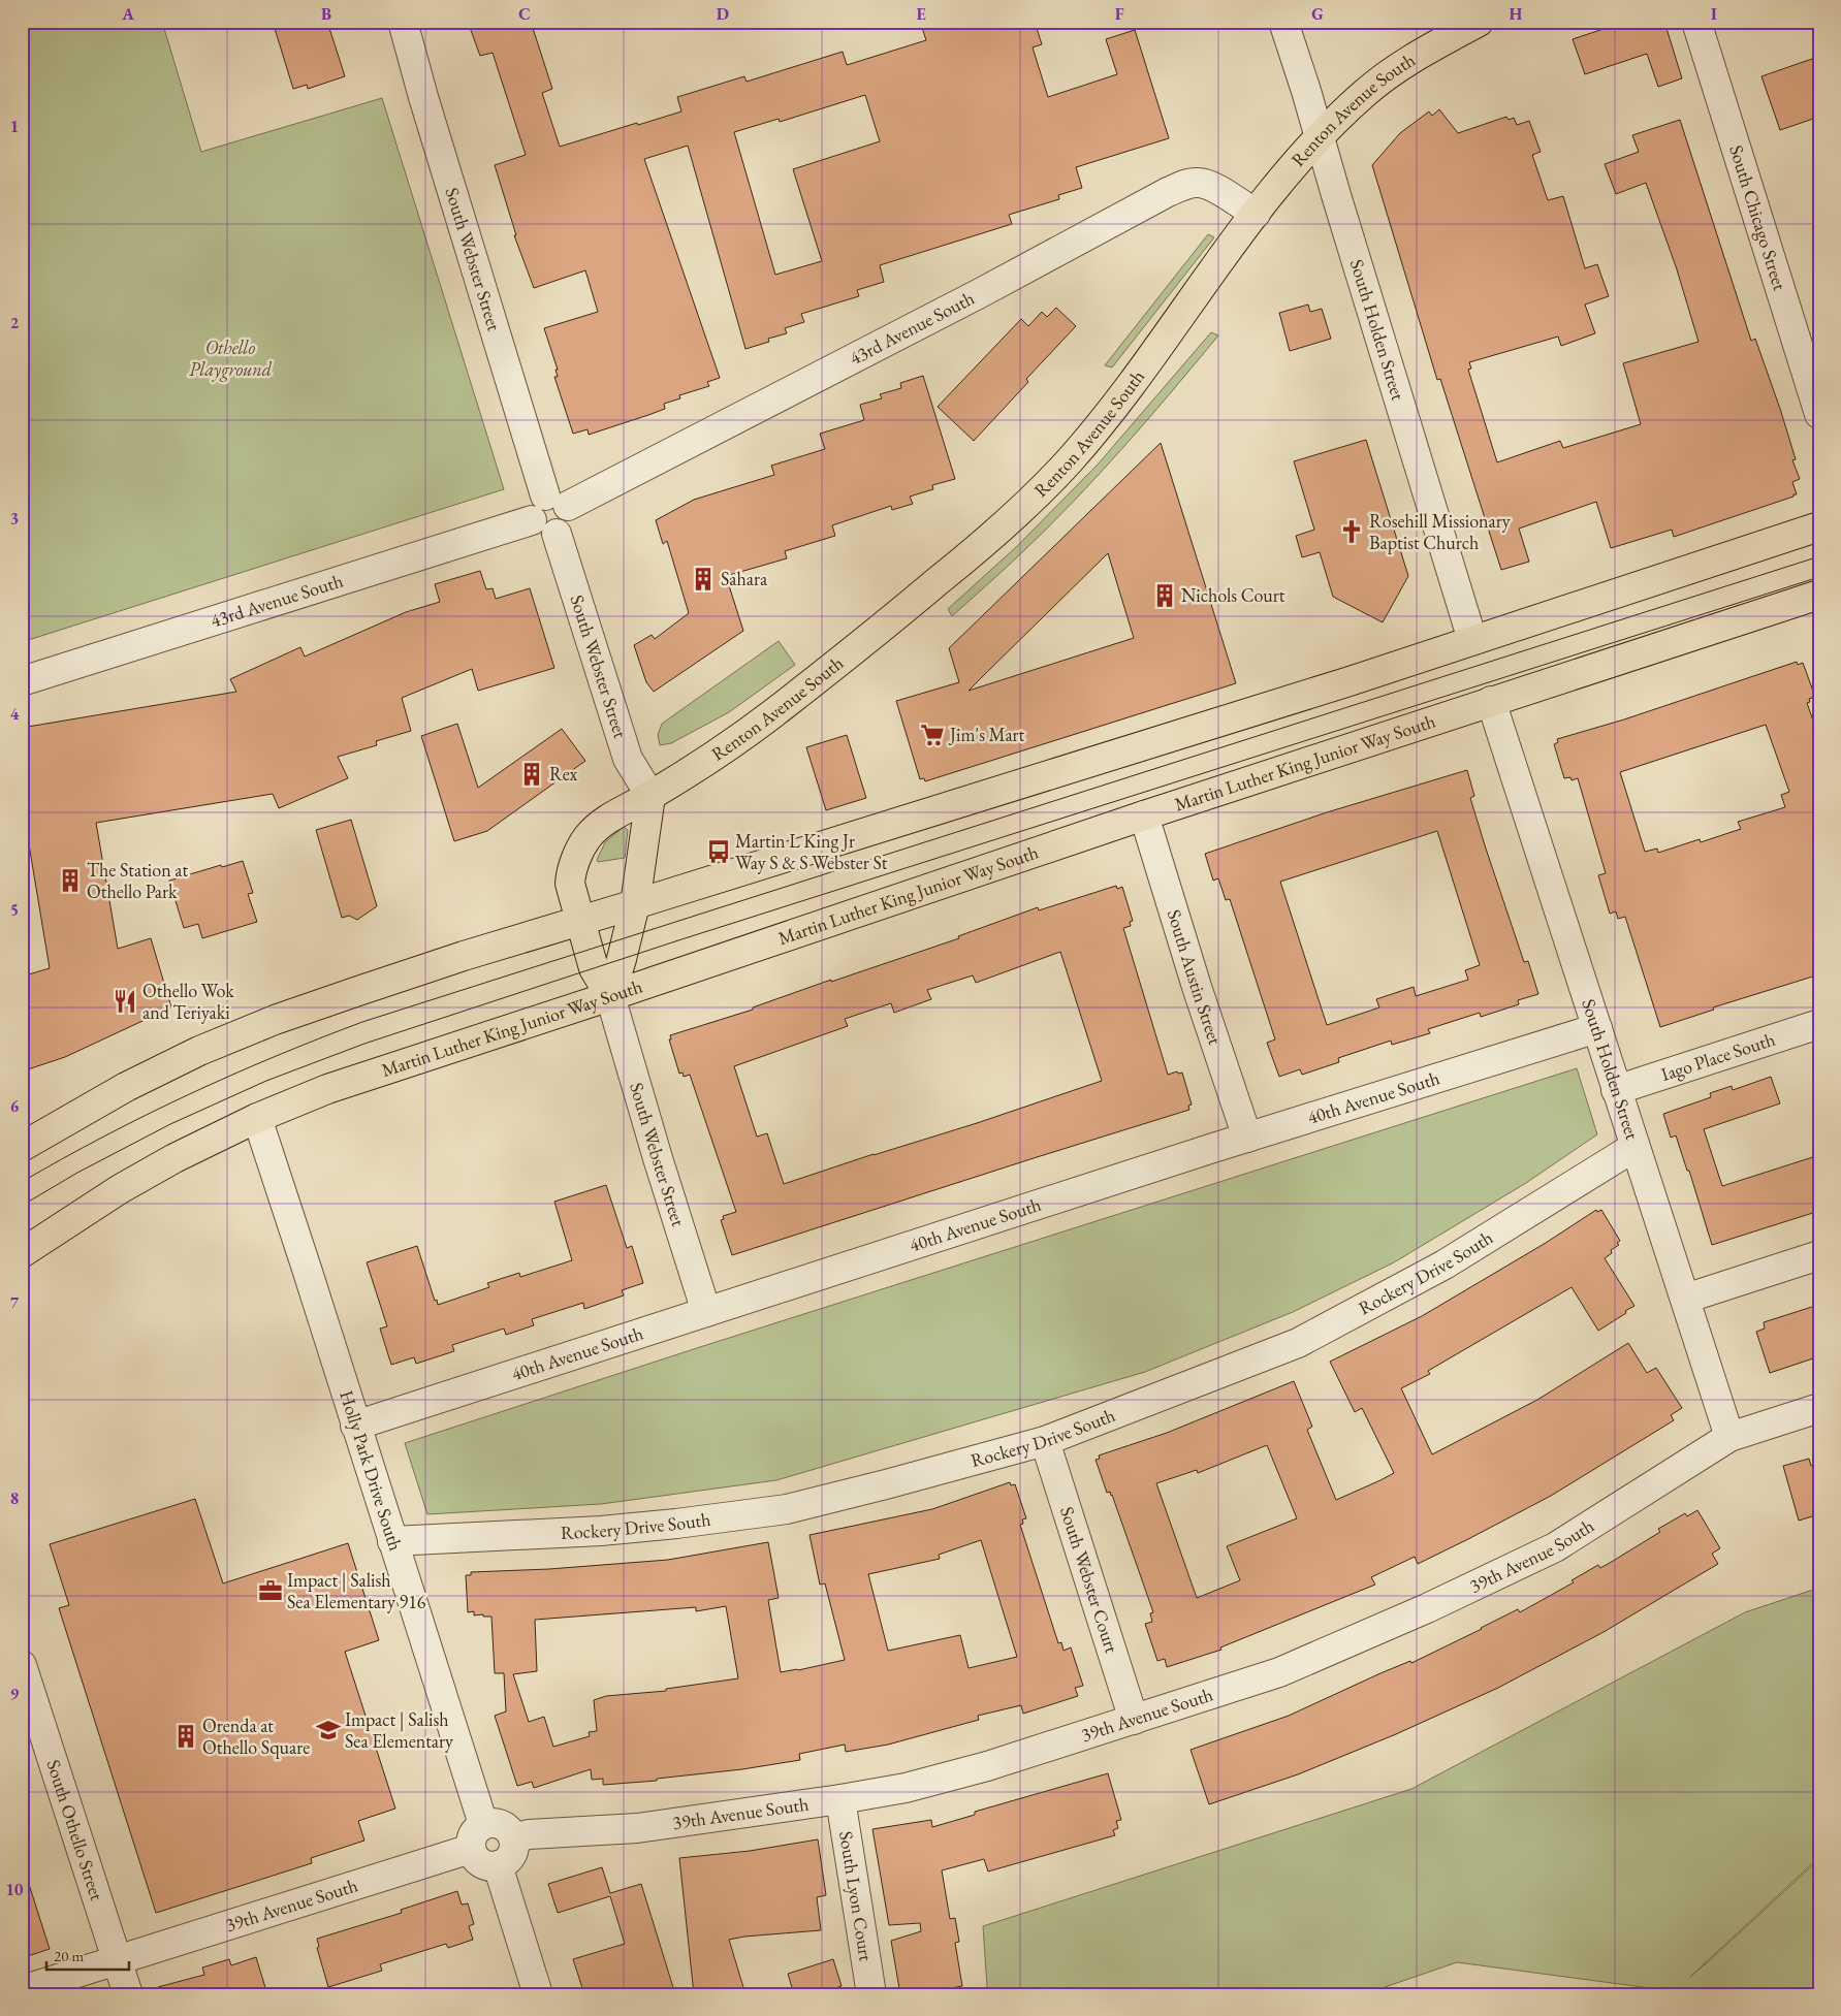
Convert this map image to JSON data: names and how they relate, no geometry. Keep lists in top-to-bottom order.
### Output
{
  "streets": {
    "main road": ["Renton Avenue South", "Martin Luther King Junior Way South"],
    "street": [
      "South Chicago Street",
      "South Webster Street",
      "43rd Avenue South",
      "South Holden Street",
      "South Austin Street",
      "Iago Place South",
      "40th Avenue South",
      "Rockery Drive South",
      "Holly Park Drive South",
      "39th Avenue South",
      "South Webster Court",
      "South Othello Street",
      "South Lyon Court"
    ]
  },
  "crossings": [
    ["Renton Avenue South", "South Webster Street"],
    ["Renton Avenue South", "43rd Avenue South"],
    ["Renton Avenue South", "South Holden Street"],
    ["Renton Avenue South", "Martin Luther King Junior Way South"],
    ["South Webster Street", "43rd Avenue South"],
    ["South Webster Street", "Martin Luther King Junior Way South"],
    ["South Webster Street", "40th Avenue South"],
    ["South Holden Street", "Martin Luther King Junior Way South"],
    ["South Holden Street", "Iago Place South"],
    ["South Holden Street", "40th Avenue South"],
    ["South Holden Street", "Rockery Drive South"],
    ["South Holden Street", "39th Avenue South"],
    ["Martin Luther King Junior Way South", "South Austin Street"],
    ["Martin Luther King Junior Way South", "Holly Park Drive South"],
    ["South Austin Street", "40th Avenue South"],
    ["40th Avenue South", "Holly Park Drive South"],
    ["Rockery Drive South", "Holly Park Drive South"],
    ["Rockery Drive South", "South Webster Court"],
    ["Holly Park Drive South", "39th Avenue South"],
    ["39th Avenue South", "South Webster Court"],
    ["39th Avenue South", "South Othello Street"],
    ["39th Avenue South", "South Lyon Court"]
  ],
  "parks": ["Othello Playground"],
  "places": {
    "church": ["Rosehill Missionary Baptist Church"],
    "building": [
      "Sahara",
      "Nichols Court",
      "Rex",
      "The Station at Othello Park",
      "Orenda at Othello Square"
    ],
    "supermarket": ["Jim's Mart"],
    "bus stop": ["Martin L King Jr Way S & S Webster St"],
    "restaurant": ["Othello Wok and Teriyaki"],
    "office": ["Impact | Salish Sea Elementary 916"],
    "school or university": ["Impact | Salish Sea Elementary"]
  },
  "scale_bar": "20 m",
  "grid": {
    "columns": [
      "A",
      "B",
      "C",
      "D",
      "E",
      "F",
      "G",
      "H",
      "I"
    ],
    "rows": [
      "1",
      "2",
      "3",
      "4",
      "5",
      "6",
      "7",
      "8",
      "9",
      "10"
    ]
  }
}
